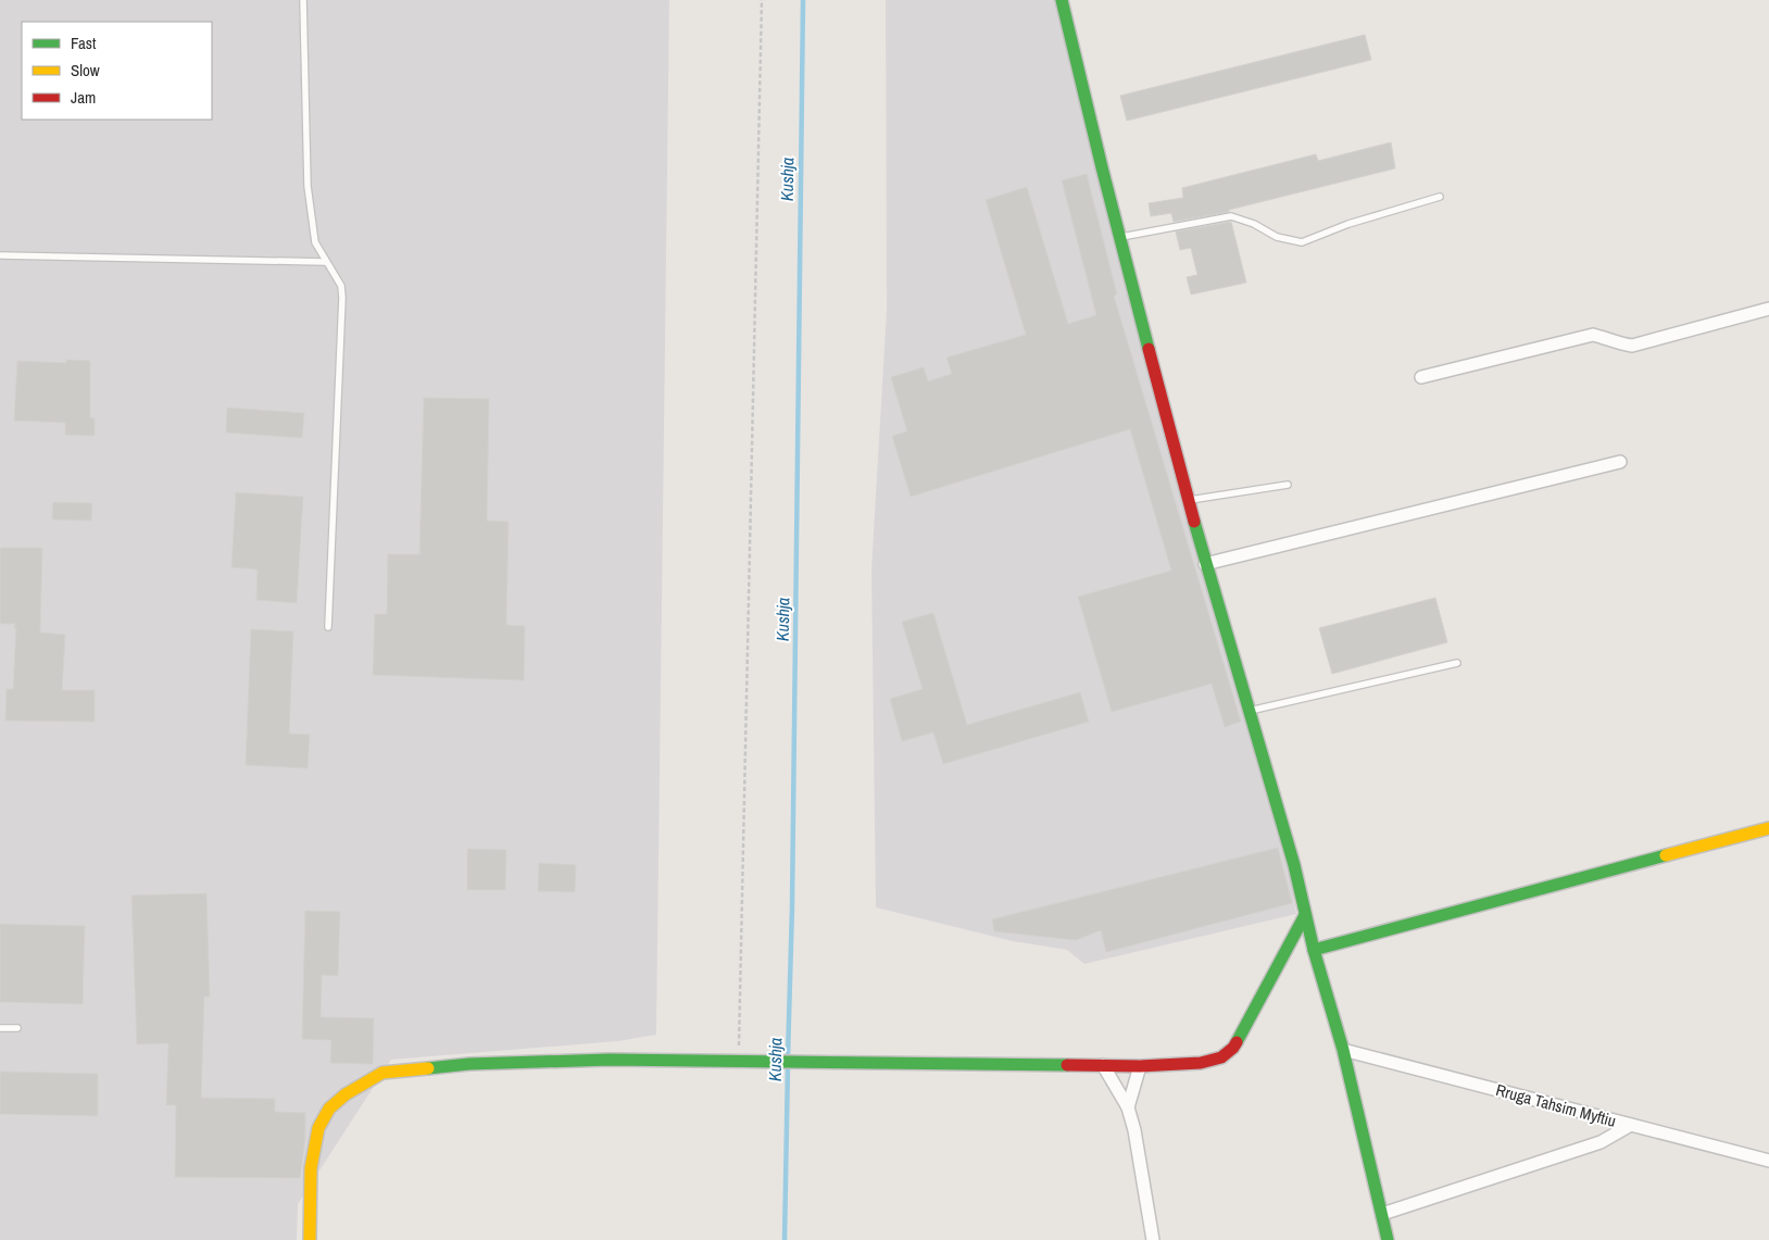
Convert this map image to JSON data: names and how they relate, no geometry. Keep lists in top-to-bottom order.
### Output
{
  "streets": {
    "street": ["Rruga Tahsim Myftiu"]
  },
  "water": ["Kushja"],
  "legend": ["Fast", "Slow", "Jam"]
}
